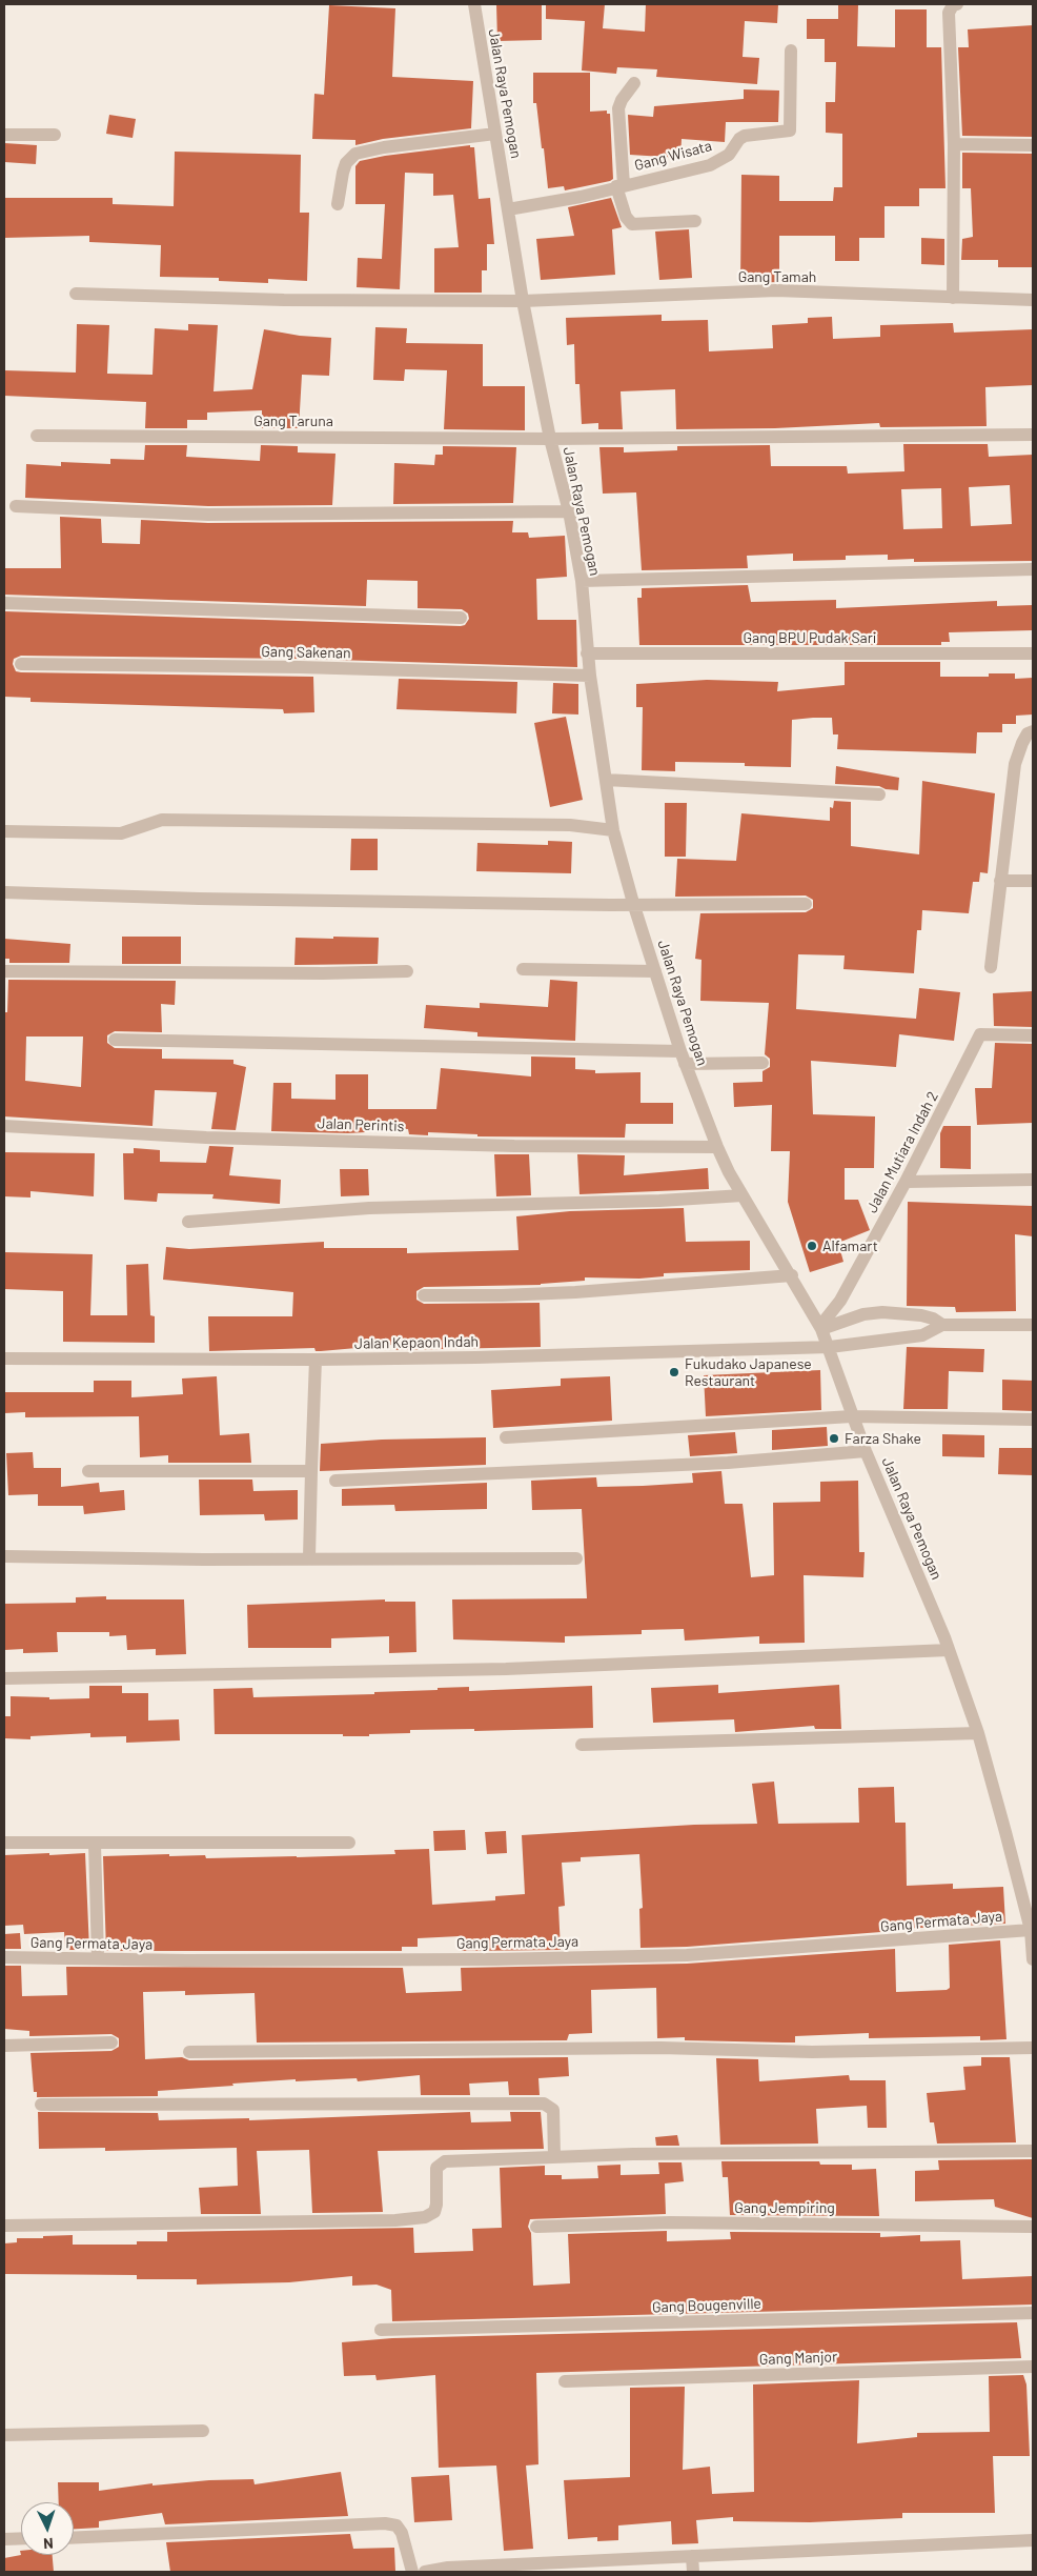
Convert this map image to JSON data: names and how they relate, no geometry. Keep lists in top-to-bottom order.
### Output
{
  "streets": {
    "street": [
      "Jalan Raya Pemogan",
      "Gang Wisata",
      "Gang Tamah",
      "Gang Taruna",
      "Gang BPU Pudak Sari",
      "Gang Sakenan",
      "Jalan Perintis",
      "Jalan Mutiara Indah 2",
      "Jalan Kepaon Indah",
      "Gang Permata Jaya",
      "Gang Jempiring",
      "Gang Bougenville",
      "Gang Manjor"
    ]
  },
  "crossings": [
    ["Jalan Raya Pemogan", "Gang Wisata"],
    ["Jalan Raya Pemogan", "Gang Tamah"],
    ["Jalan Raya Pemogan", "Gang Taruna"],
    ["Jalan Raya Pemogan", "Gang BPU Pudak Sari"],
    ["Jalan Raya Pemogan", "Gang Sakenan"],
    ["Jalan Raya Pemogan", "Jalan Perintis"],
    ["Jalan Raya Pemogan", "Jalan Mutiara Indah 2"],
    ["Jalan Raya Pemogan", "Jalan Kepaon Indah"],
    ["Jalan Raya Pemogan", "Gang Permata Jaya"]
  ],
  "places": ["Alfamart", "Fukudako Japanese Restaurant", "Farza Shake"],
  "north": "bottom"
}
